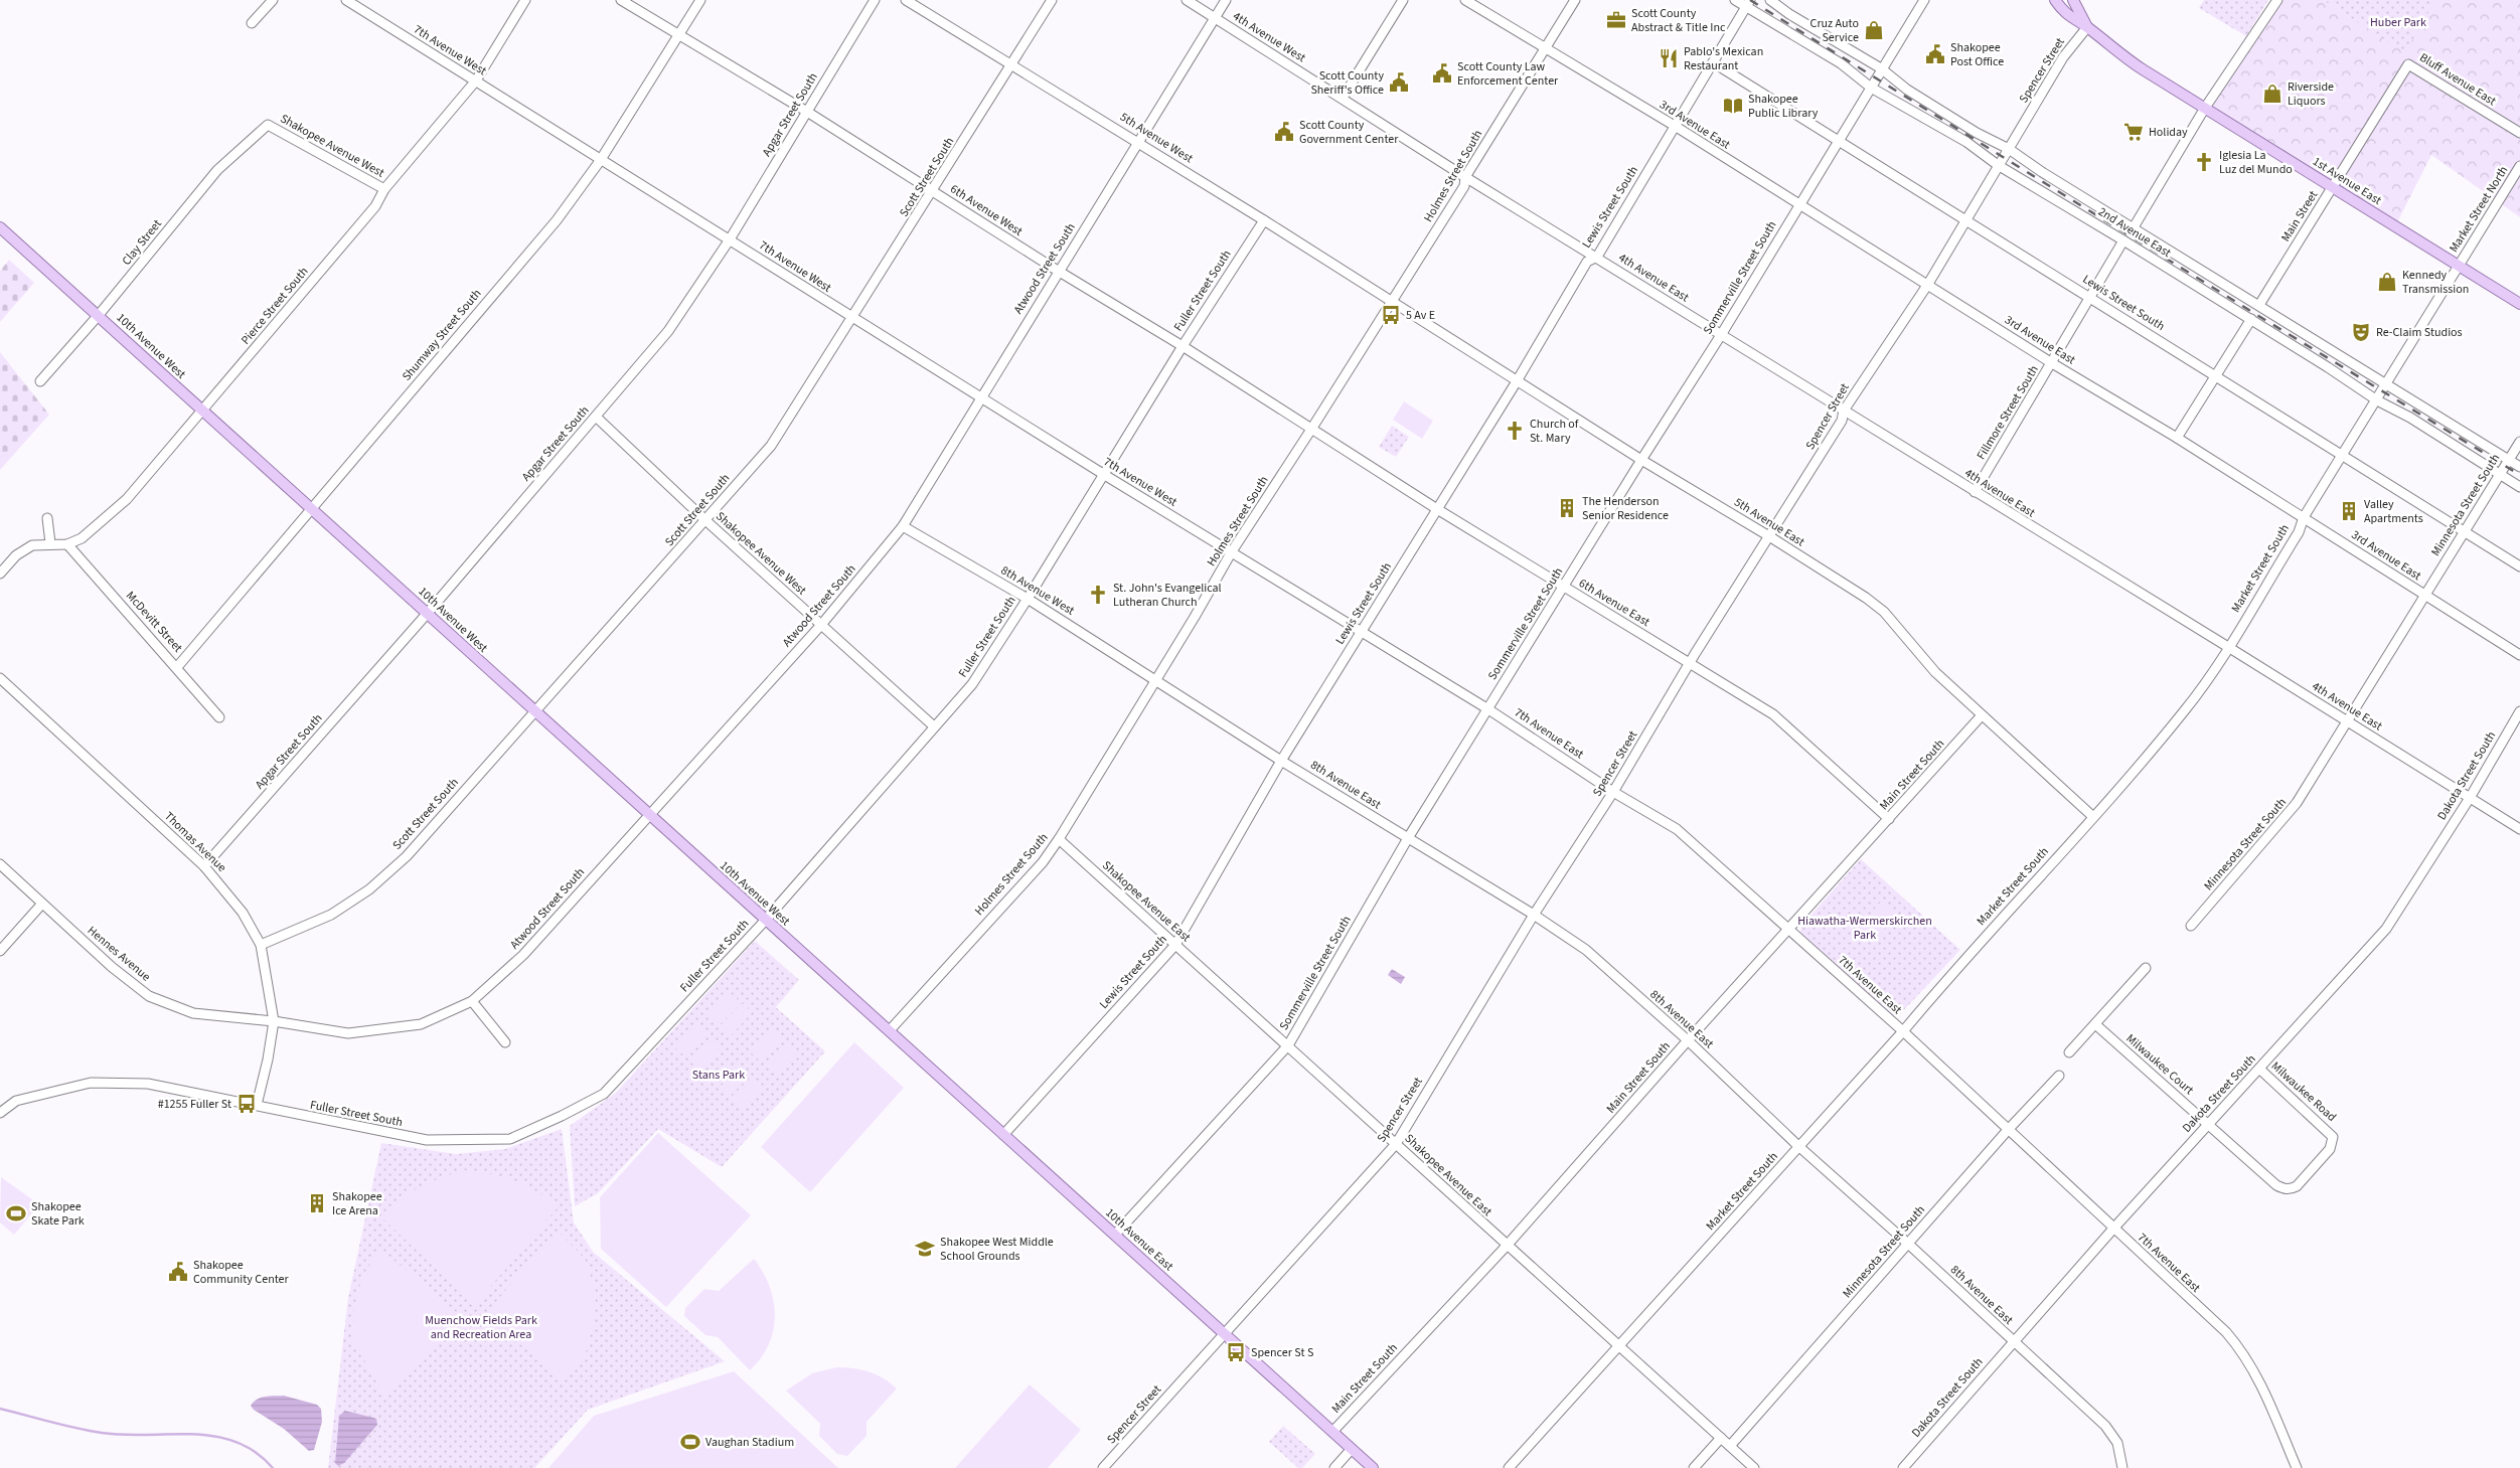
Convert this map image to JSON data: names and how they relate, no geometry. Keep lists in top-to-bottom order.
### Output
{
  "streets": {
    "main road": ["1st Avenue East", "10th Avenue West", "10th Avenue East"],
    "street": [
      "4th Avenue West",
      "7th Avenue West",
      "Spencer Street",
      "Bluff Avenue East",
      "Apgar Street South",
      "3rd Avenue East",
      "5th Avenue West",
      "Shakopee Avenue West",
      "Holmes Street South",
      "Scott Street South",
      "Lewis Street South",
      "Market Street North",
      "6th Avenue West",
      "Main Street",
      "2nd Avenue East",
      "Clay Street",
      "Atwood Street South",
      "4th Avenue East",
      "Sommerville Street South",
      "Fuller Street South",
      "Pierce Street South",
      "Shumway Street South",
      "Fillmore Street South",
      "Minnesota Street South",
      "5th Avenue East",
      "Market Street South",
      "8th Avenue West",
      "6th Avenue East",
      "McDevitt Street",
      "7th Avenue East",
      "Main Street South",
      "Dakota Street South",
      "8th Avenue East",
      "Thomas Avenue",
      "Shakopee Avenue East",
      "Hennes Avenue",
      "Milwaukee Court",
      "Milwaukee Road"
    ]
  },
  "crossings": [
    ["4th Avenue West", "Holmes Street South"],
    ["4th Avenue West", "Atwood Street South"],
    ["4th Avenue West", "4th Avenue East"],
    ["7th Avenue West", "Apgar Street South"],
    ["7th Avenue West", "Holmes Street South"],
    ["7th Avenue West", "Scott Street South"],
    ["7th Avenue West", "Atwood Street South"],
    ["7th Avenue West", "Fuller Street South"],
    ["7th Avenue West", "Pierce Street South"],
    ["7th Avenue West", "Shumway Street South"],
    ["7th Avenue West", "7th Avenue East"],
    ["Spencer Street", "3rd Avenue East"],
    ["Spencer Street", "1st Avenue East"],
    ["Spencer Street", "Lewis Street South"],
    ["Spencer Street", "2nd Avenue East"],
    ["Spencer Street", "4th Avenue East"],
    ["Spencer Street", "5th Avenue East"],
    ["Spencer Street", "6th Avenue East"],
    ["Spencer Street", "7th Avenue East"],
    ["Spencer Street", "8th Avenue East"],
    ["Spencer Street", "Shakopee Avenue East"],
    ["Spencer Street", "10th Avenue East"],
    ["Bluff Avenue East", "Main Street"],
    ["Apgar Street South", "Shakopee Avenue West"],
    ["Apgar Street South", "6th Avenue West"],
    ["Apgar Street South", "10th Avenue West"],
    ["Apgar Street South", "Thomas Avenue"],
    ["3rd Avenue East", "Holmes Street South"],
    ["3rd Avenue East", "Lewis Street South"],
    ["3rd Avenue East", "Sommerville Street South"],
    ["3rd Avenue East", "Fillmore Street South"],
    ["3rd Avenue East", "Minnesota Street South"],
    ["3rd Avenue East", "Market Street South"],
    ["5th Avenue West", "Holmes Street South"],
    ["5th Avenue West", "Scott Street South"],
    ["5th Avenue West", "Atwood Street South"],
    ["5th Avenue West", "Fuller Street South"],
    ["5th Avenue West", "5th Avenue East"],
    ["Shakopee Avenue West", "Scott Street South"],
    ["Shakopee Avenue West", "Clay Street"],
    ["Shakopee Avenue West", "Atwood Street South"],
    ["Shakopee Avenue West", "Fuller Street South"],
    ["Shakopee Avenue West", "Pierce Street South"],
    ["Holmes Street South", "6th Avenue West"],
    ["Holmes Street South", "4th Avenue East"],
    ["Holmes Street South", "10th Avenue West"],
    ["Holmes Street South", "5th Avenue East"],
    ["Holmes Street South", "8th Avenue West"],
    ["Holmes Street South", "6th Avenue East"],
    ["Holmes Street South", "7th Avenue East"],
    ["Holmes Street South", "8th Avenue East"],
    ["Holmes Street South", "Shakopee Avenue East"],
    ["Holmes Street South", "10th Avenue East"],
    ["Scott Street South", "6th Avenue West"],
    ["Scott Street South", "10th Avenue West"],
    ["Scott Street South", "Thomas Avenue"],
    ["1st Avenue East", "Market Street North"],
    ["1st Avenue East", "Main Street"],
    ["1st Avenue East", "Market Street South"],
    ["Lewis Street South", "2nd Avenue East"],
    ["Lewis Street South", "4th Avenue East"],
    ["Lewis Street South", "Sommerville Street South"],
    ["Lewis Street South", "Fillmore Street South"],
    ["Lewis Street South", "Minnesota Street South"],
    ["Lewis Street South", "5th Avenue East"],
    ["Lewis Street South", "Market Street South"],
    ["Lewis Street South", "6th Avenue East"],
    ["Lewis Street South", "7th Avenue East"],
    ["Lewis Street South", "8th Avenue East"],
    ["Lewis Street South", "Shakopee Avenue East"],
    ["Lewis Street South", "10th Avenue East"],
    ["Market Street North", "Market Street South"],
    ["6th Avenue West", "Atwood Street South"],
    ["6th Avenue West", "Fuller Street South"],
    ["6th Avenue West", "Shumway Street South"],
    ["6th Avenue West", "6th Avenue East"],
    ["Main Street", "2nd Avenue East"],
    ["2nd Avenue East", "Sommerville Street South"],
    ["2nd Avenue East", "Fillmore Street South"],
    ["2nd Avenue East", "Minnesota Street South"],
    ["2nd Avenue East", "Market Street South"],
    ["Clay Street", "10th Avenue West"],
    ["Atwood Street South", "10th Avenue West"],
    ["Atwood Street South", "8th Avenue West"],
    ["Atwood Street South", "Thomas Avenue"],
    ["Atwood Street South", "Hennes Avenue"],
    ["4th Avenue East", "Sommerville Street South"],
    ["4th Avenue East", "Fillmore Street South"],
    ["4th Avenue East", "Minnesota Street South"],
    ["4th Avenue East", "Market Street South"],
    ["4th Avenue East", "Dakota Street South"],
    ["Sommerville Street South", "5th Avenue East"],
    ["Sommerville Street South", "6th Avenue East"],
    ["Sommerville Street South", "7th Avenue East"],
    ["Sommerville Street South", "8th Avenue East"],
    ["Sommerville Street South", "Shakopee Avenue East"],
    ["Sommerville Street South", "10th Avenue East"],
    ["Fuller Street South", "10th Avenue West"],
    ["Fuller Street South", "8th Avenue West"],
    ["Fuller Street South", "Thomas Avenue"],
    ["Pierce Street South", "10th Avenue West"],
    ["Pierce Street South", "McDevitt Street"],
    ["Shumway Street South", "10th Avenue West"],
    ["Shumway Street South", "McDevitt Street"],
    ["10th Avenue West", "10th Avenue East"],
    ["Minnesota Street South", "7th Avenue East"],
    ["Minnesota Street South", "8th Avenue East"],
    ["Minnesota Street South", "Shakopee Avenue East"],
    ["5th Avenue East", "Market Street South"],
    ["5th Avenue East", "Main Street South"],
    ["Market Street South", "7th Avenue East"],
    ["Market Street South", "8th Avenue East"],
    ["Market Street South", "Shakopee Avenue East"],
    ["8th Avenue West", "8th Avenue East"],
    ["6th Avenue East", "Main Street South"],
    ["7th Avenue East", "Main Street South"],
    ["7th Avenue East", "Dakota Street South"],
    ["Main Street South", "8th Avenue East"],
    ["Main Street South", "Shakopee Avenue East"],
    ["Main Street South", "10th Avenue East"],
    ["Dakota Street South", "8th Avenue East"],
    ["Dakota Street South", "Milwaukee Court"],
    ["Dakota Street South", "Milwaukee Road"],
    ["Thomas Avenue", "Hennes Avenue"],
    ["Milwaukee Court", "Milwaukee Road"]
  ],
  "parks": [
    "Huber Park",
    "Hiawatha-Wermerskirchen Park",
    "Stans Park",
    "Muenchow Fields Park and Recreation Area"
  ],
  "places": {
    "office": ["Scott County Abstract & Title Inc"],
    "shop": ["Cruz Auto Service", "Riverside Liquors", "Kennedy Transmission"],
    "public building": [
      "Shakopee Post Office",
      "Scott County Law Enforcement Center",
      "Scott County Sheriff's Office",
      "Scott County Government Center",
      "Shakopee Community Center"
    ],
    "restaurant": ["Pablo's Mexican Restaurant"],
    "library": ["Shakopee Public Library"],
    "supermarket": ["Holiday"],
    "church": ["Iglesia La Luz del Mundo", "Church of St. Mary", "St. John's Evangelical Lutheran Church"],
    "bus stop": ["5 Av E", "#1255 Fuller St", "Spencer St S"],
    "theatre": ["Re-Claim Studios"],
    "building": ["The Henderson Senior Residence", "Valley Apartments", "Shakopee Ice Arena"],
    "sports": ["Shakopee Skate Park", "Vaughan Stadium"],
    "school or university": ["Shakopee West Middle School Grounds"]
  }
}
